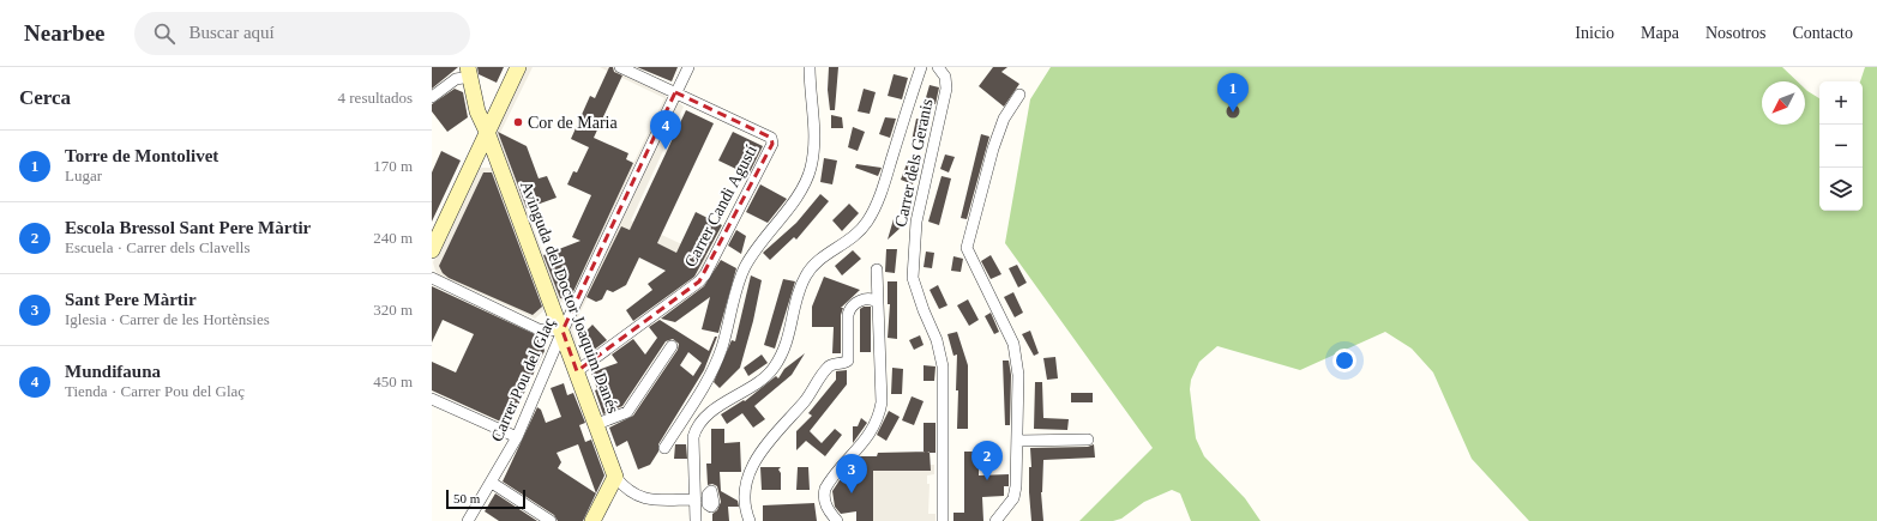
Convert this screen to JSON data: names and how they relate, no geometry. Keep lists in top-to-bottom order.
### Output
{
  "streets": {
    "street": [
      "Carrer dels Geranis",
      "Carrer Candi Agustí",
      "Avinguda del Doctor Joaquim Danés",
      "Carrer Pou del Glaç"
    ]
  },
  "crossings": [
    ["Carrer Candi Agustí", "Avinguda del Doctor Joaquim Danés"],
    ["Carrer Candi Agustí", "Carrer Pou del Glaç"],
    ["Avinguda del Doctor Joaquim Danés", "Carrer Pou del Glaç"]
  ],
  "places": ["Cor de Maria"],
  "scale_bar": "50 m",
  "north": "bottom left",
  "page": {
    "header": "Nearbee",
    "search": "Buscar aquí",
    "nav": [
      "Inicio",
      "Mapa",
      "Nosotros",
      "Contacto"
    ],
    "heading": ["Cerca", "4 resultados"],
    "pins": [
      "1",
      "4",
      "2",
      "3"
    ],
    "map_buttons": ["+", "−"],
    "list": [
      {
        "mark": "1",
        "name": "Torre de Montolivet",
        "note": "Lugar",
        "value": "170 m"
      },
      {
        "mark": "2",
        "name": "Escola Bressol Sant Pere Màrtir",
        "note": "Escuela · Carrer dels Clavells",
        "value": "240 m"
      },
      {
        "mark": "3",
        "name": "Sant Pere Màrtir",
        "note": "Iglesia · Carrer de les Hortènsies",
        "value": "320 m"
      },
      {
        "mark": "4",
        "name": "Mundifauna",
        "note": "Tienda · Carrer Pou del Glaç",
        "value": "450 m"
      }
    ],
    "scale": "50 m"
  }
}
